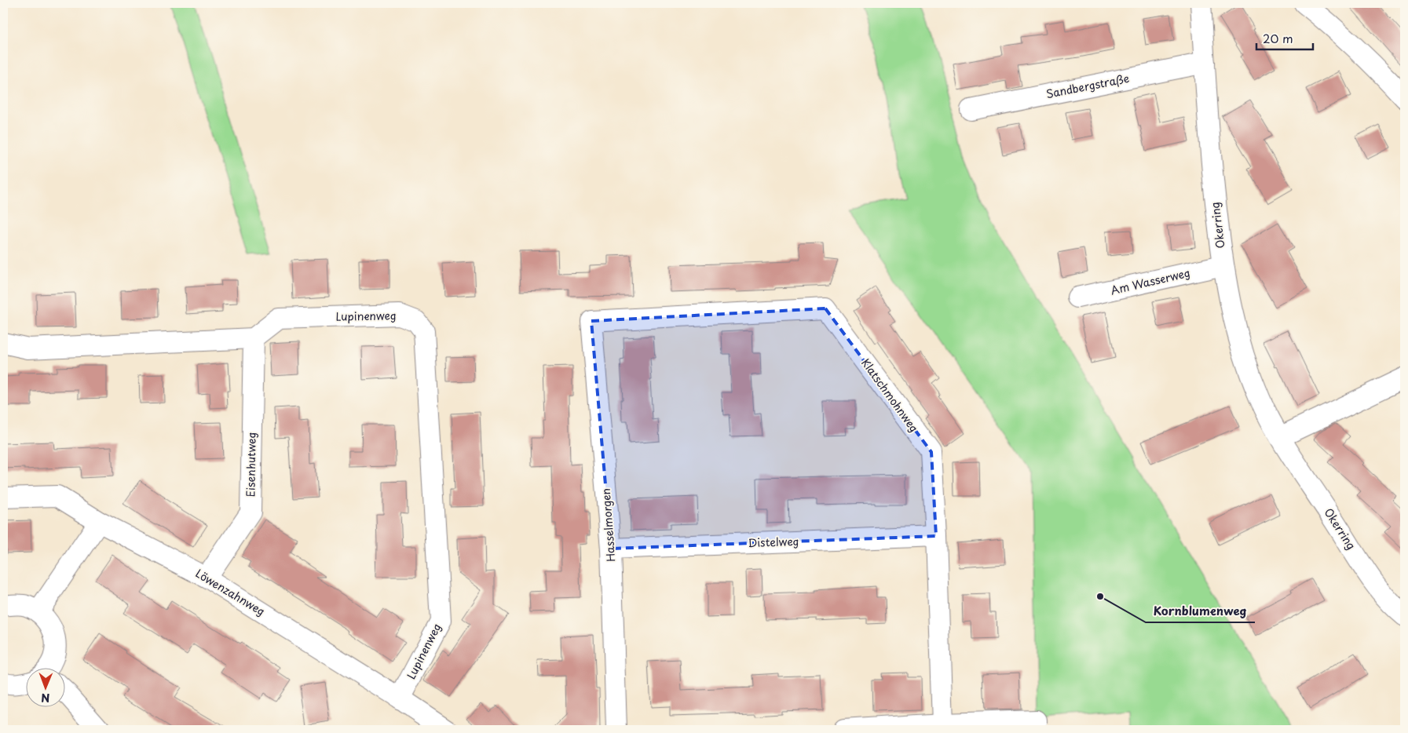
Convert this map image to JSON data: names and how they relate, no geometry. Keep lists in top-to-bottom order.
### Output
{
  "streets": {
    "street": [
      "Sandbergstraße",
      "Okerring",
      "Am Wasserweg",
      "Lupinenweg",
      "Klatschmohnweg",
      "Eisenhutweg",
      "Hasselmorgen",
      "Distelweg",
      "Löwenzahnweg"
    ]
  },
  "crossings": [
    ["Sandbergstraße", "Okerring"],
    ["Okerring", "Am Wasserweg"],
    ["Lupinenweg", "Eisenhutweg"],
    ["Lupinenweg", "Löwenzahnweg"],
    ["Klatschmohnweg", "Hasselmorgen"],
    ["Klatschmohnweg", "Distelweg"],
    ["Eisenhutweg", "Löwenzahnweg"],
    ["Hasselmorgen", "Distelweg"]
  ],
  "places": ["Kornblumenweg"],
  "scale_bar": "20 m",
  "north": "bottom"
}
